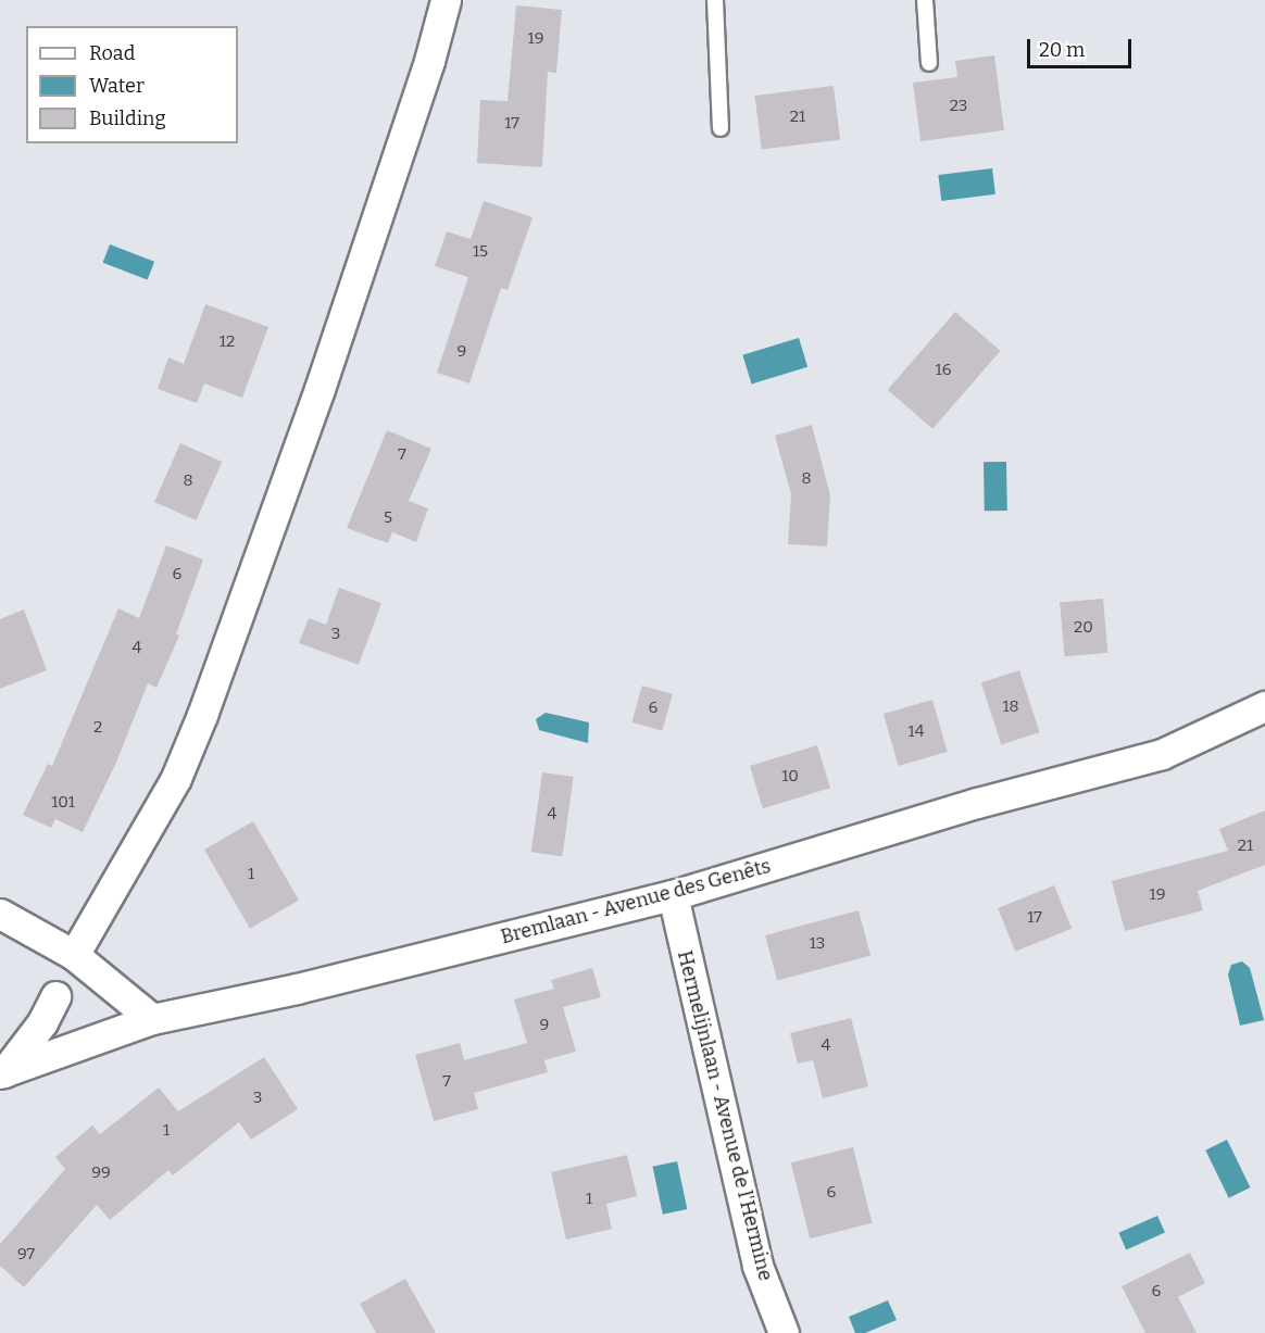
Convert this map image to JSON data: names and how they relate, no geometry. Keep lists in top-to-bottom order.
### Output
{
  "streets": {
    "street": ["Bremlaan - Avenue des Genêts", "Hermelijnlaan - Avenue de l'Hermine"]
  },
  "crossings": [
    ["Bremlaan - Avenue des Genêts", "Hermelijnlaan - Avenue de l'Hermine"]
  ],
  "house_numbers": [
    "19",
    "23",
    "21",
    "17",
    "15",
    "12",
    "9",
    "16",
    "7",
    "8",
    "8",
    "5",
    "6",
    "20",
    "3",
    "4",
    "18",
    "6",
    "2",
    "14",
    "10",
    "101",
    "4",
    "21",
    "1",
    "19",
    "17",
    "13",
    "9",
    "4",
    "7",
    "3",
    "1",
    "99",
    "6",
    "1",
    "97",
    "6"
  ],
  "legend": ["Road", "Water", "Building"],
  "scale_bar": "20 m"
}
